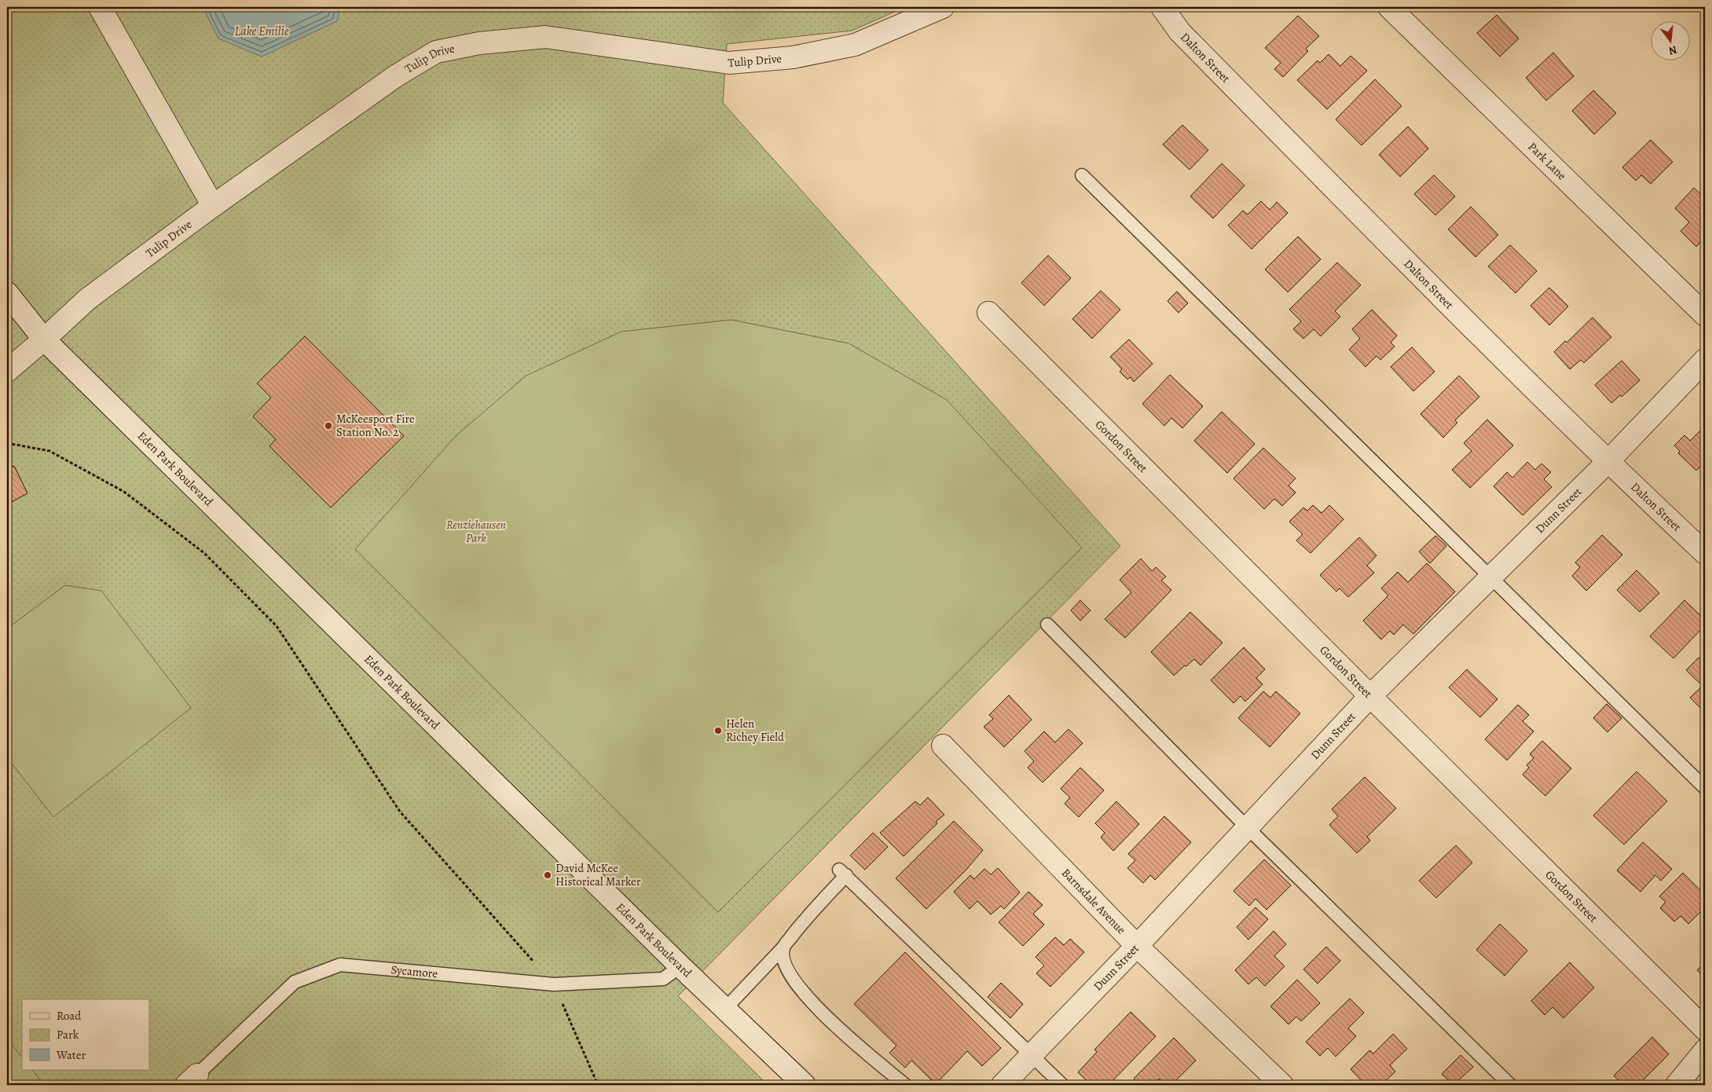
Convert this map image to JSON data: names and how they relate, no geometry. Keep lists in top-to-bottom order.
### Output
{
  "streets": {
    "street": [
      "Dalton Street",
      "Tulip Drive",
      "Park Lane",
      "Gordon Street",
      "Eden Park Boulevard",
      "Dunn Street",
      "Barnsdale Avenue"
    ],
    "lane": ["Sycamore"]
  },
  "crossings": [
    ["Dalton Street", "Dunn Street"],
    ["Tulip Drive", "Eden Park Boulevard"],
    ["Gordon Street", "Dunn Street"],
    ["Eden Park Boulevard", "Sycamore"],
    ["Dunn Street", "Barnsdale Avenue"]
  ],
  "water": ["Lake Emilie"],
  "parks": ["Renziehausen Park"],
  "places": ["McKeesport Fire Station No. 2", "Helen Richey Field", "David McKee Historical Marker"],
  "legend": ["Road", "Park", "Water"],
  "north": "bottom"
}
